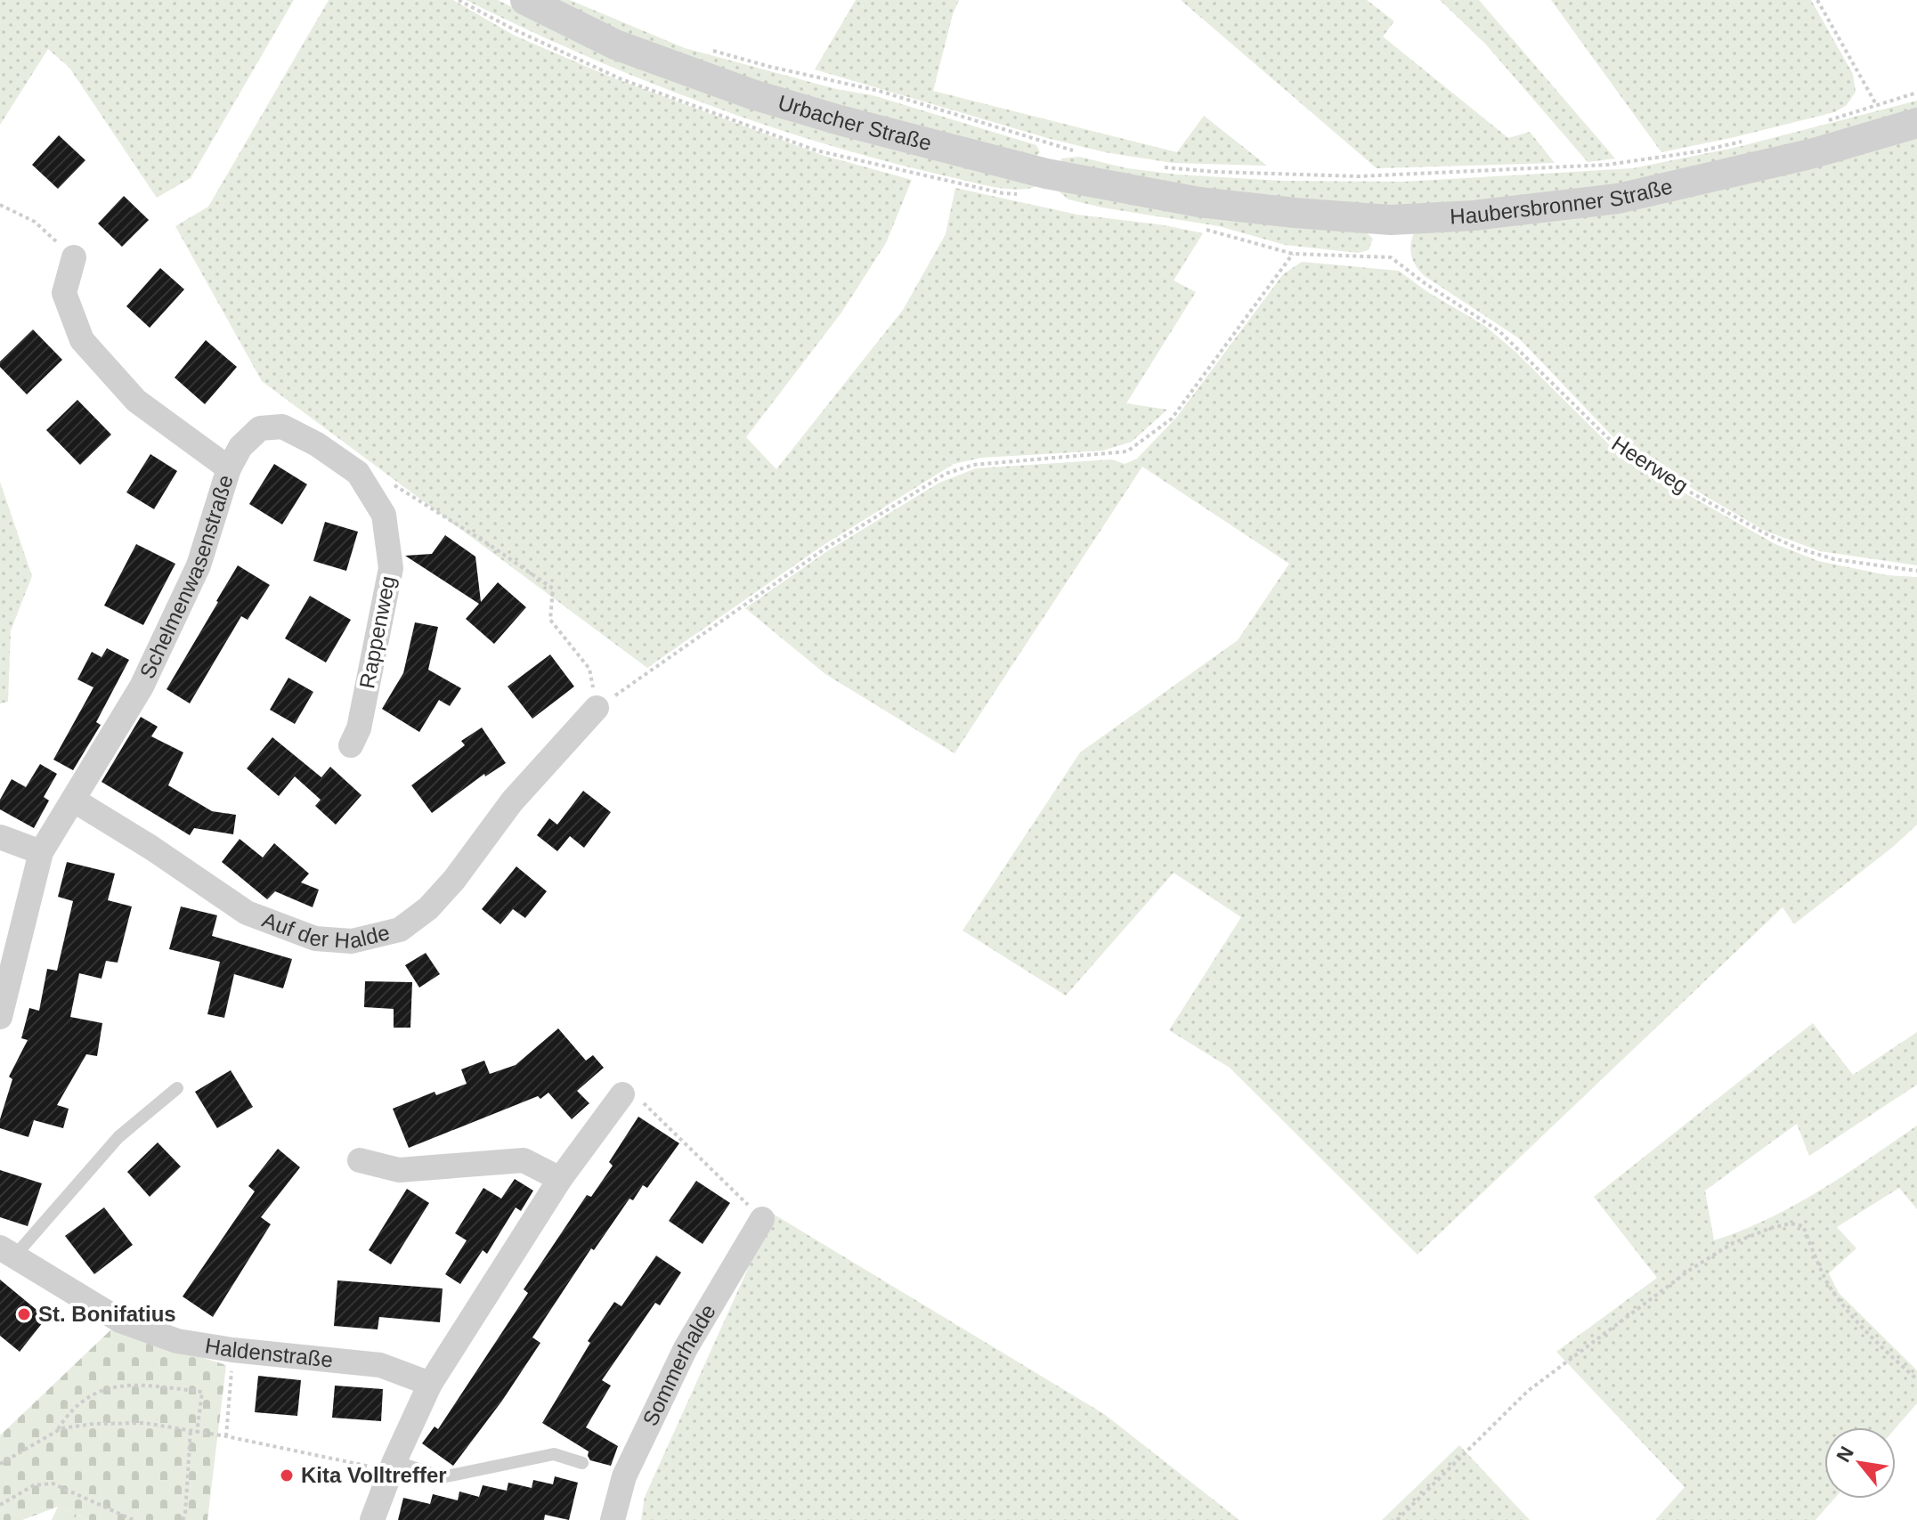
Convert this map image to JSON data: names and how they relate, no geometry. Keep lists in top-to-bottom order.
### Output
{
  "streets": {
    "street": [
      "Urbacher Straße",
      "Haubersbronner Straße",
      "Schelmenwasenstraße",
      "Rappenweg",
      "Auf der Halde",
      "Haldenstraße",
      "Sommerhalde"
    ],
    "path": ["Heerweg"]
  },
  "crossings": [
    ["Urbacher Straße", "Haubersbronner Straße"],
    ["Heerweg", "Auf der Halde"],
    ["Schelmenwasenstraße", "Rappenweg"],
    ["Schelmenwasenstraße", "Auf der Halde"]
  ],
  "places": ["St. Bonifatius", "Kita Volltreffer"],
  "north": "top left"
}
